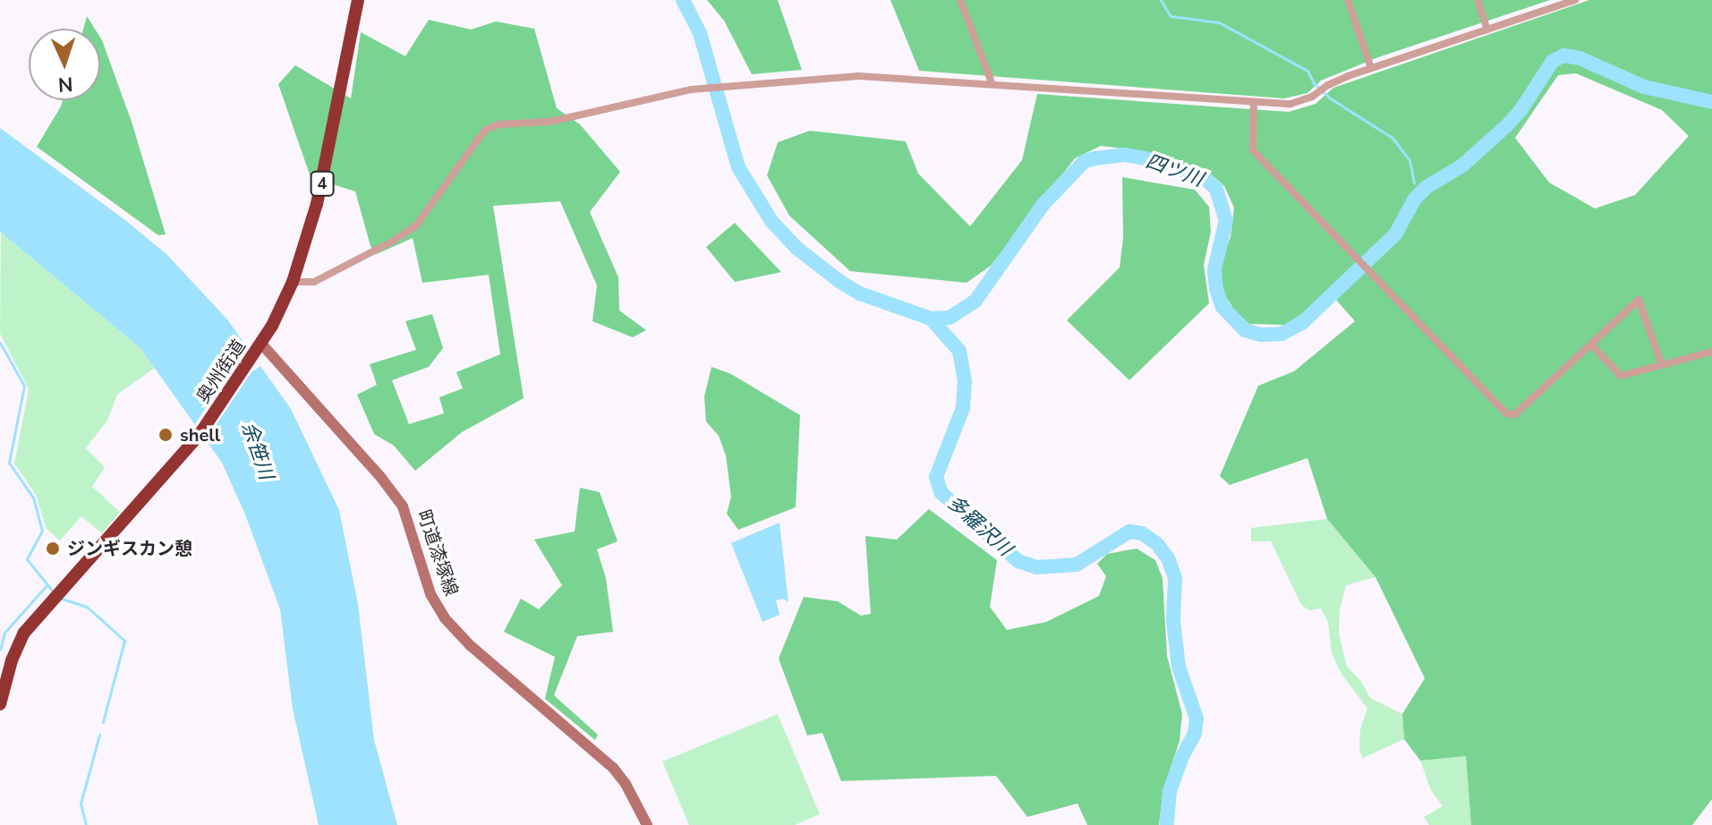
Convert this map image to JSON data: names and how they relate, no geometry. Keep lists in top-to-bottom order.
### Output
{
  "streets": {
    "highway": ["4", "奥州街道"],
    "street": ["町道漆塚線"]
  },
  "crossings": [
    ["奥州街道", "町道漆塚線"]
  ],
  "water": ["四ツ川", "余笹川", "多羅沢川"],
  "places": ["shell", "ジンギスカン憩"],
  "north": "bottom"
}
